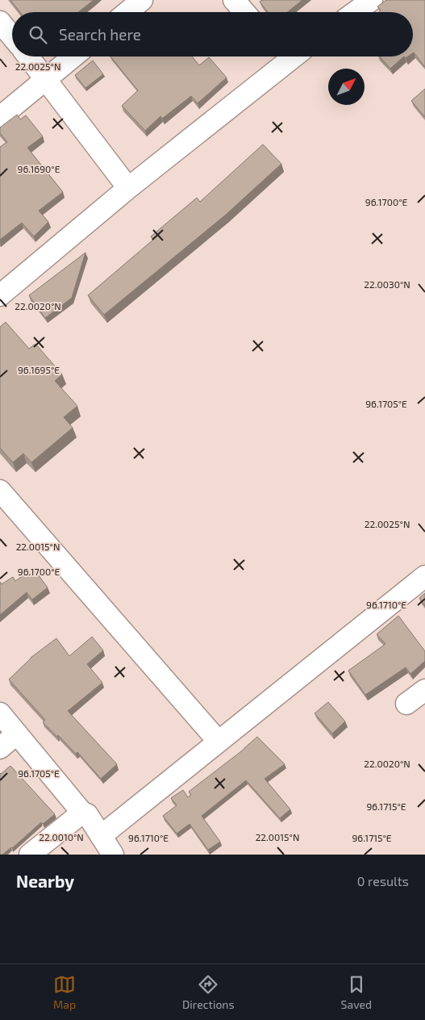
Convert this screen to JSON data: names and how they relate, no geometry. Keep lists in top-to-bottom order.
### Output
{
  "north": "top right",
  "page": {
    "search": "Search here",
    "heading": ["Nearby", "0 results"],
    "nav": ["Map", "Directions", "Saved"]
  },
  "coordinates": [
    "22.0025°N",
    "96.1690°E",
    "96.1700°E",
    "22.0030°N",
    "22.0020°N",
    "96.1695°E",
    "96.1705°E",
    "22.0015°N",
    "96.1710°E",
    "96.1715°E",
    "22.0010°N"
  ]
}
